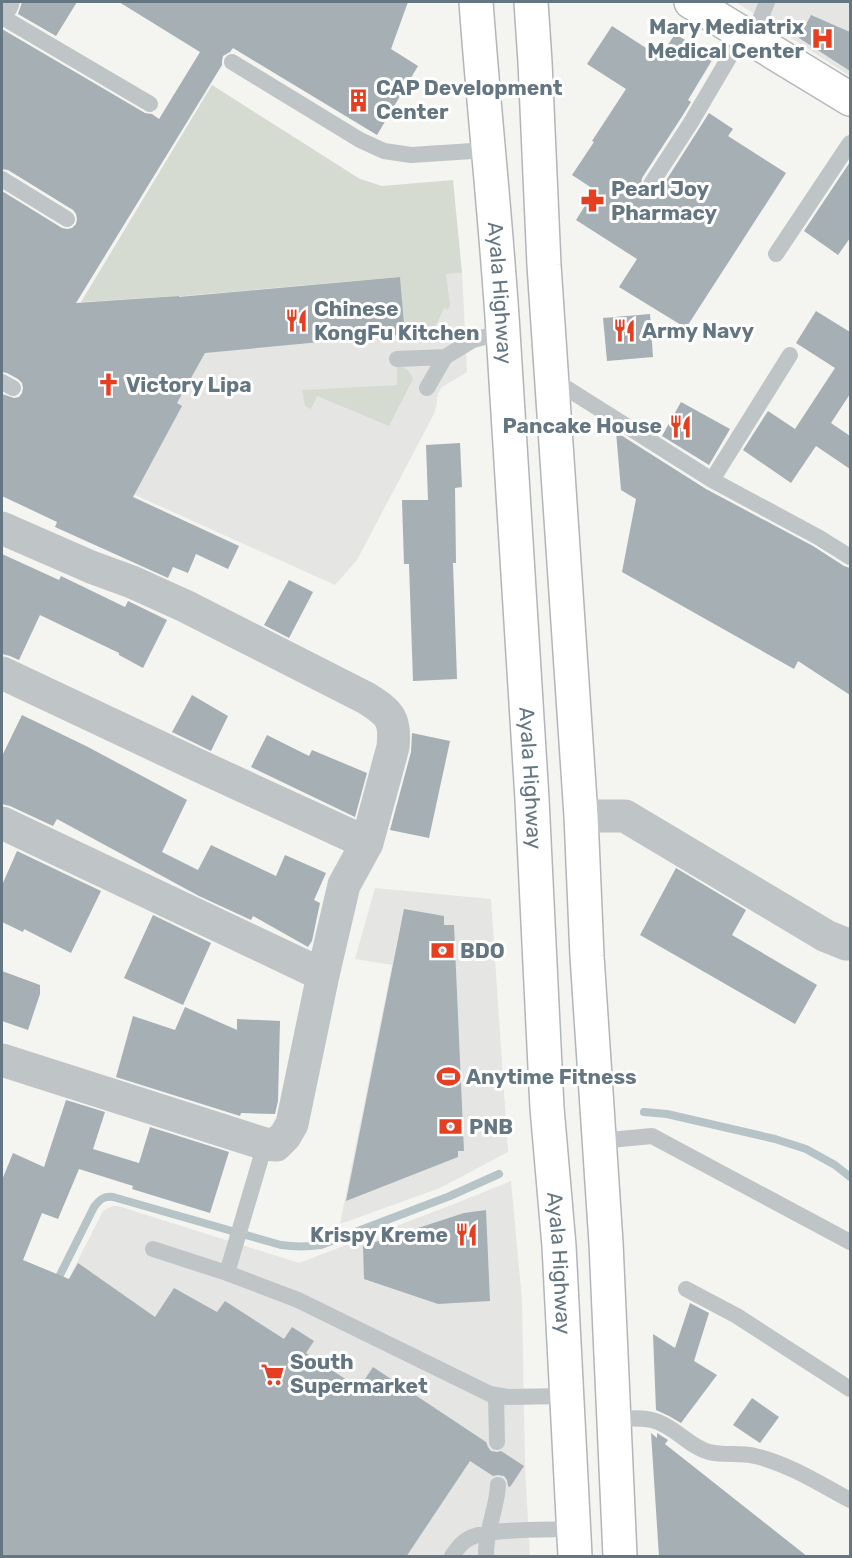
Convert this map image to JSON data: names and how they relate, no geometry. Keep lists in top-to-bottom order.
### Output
{
  "streets": {
    "main road": ["Ayala Highway"]
  },
  "places": {
    "hospital": ["Mary Mediatrix Medical Center"],
    "building": ["CAP Development Center"],
    "pharmacy": ["Pearl Joy Pharmacy"],
    "restaurant": [
      "Chinese KongFu Kitchen",
      "Army Navy",
      "Pancake House",
      "Krispy Kreme"
    ],
    "church": ["Victory Lipa"],
    "bank": ["BDO", "PNB"],
    "sports": ["Anytime Fitness"],
    "supermarket": ["South Supermarket"]
  }
}
